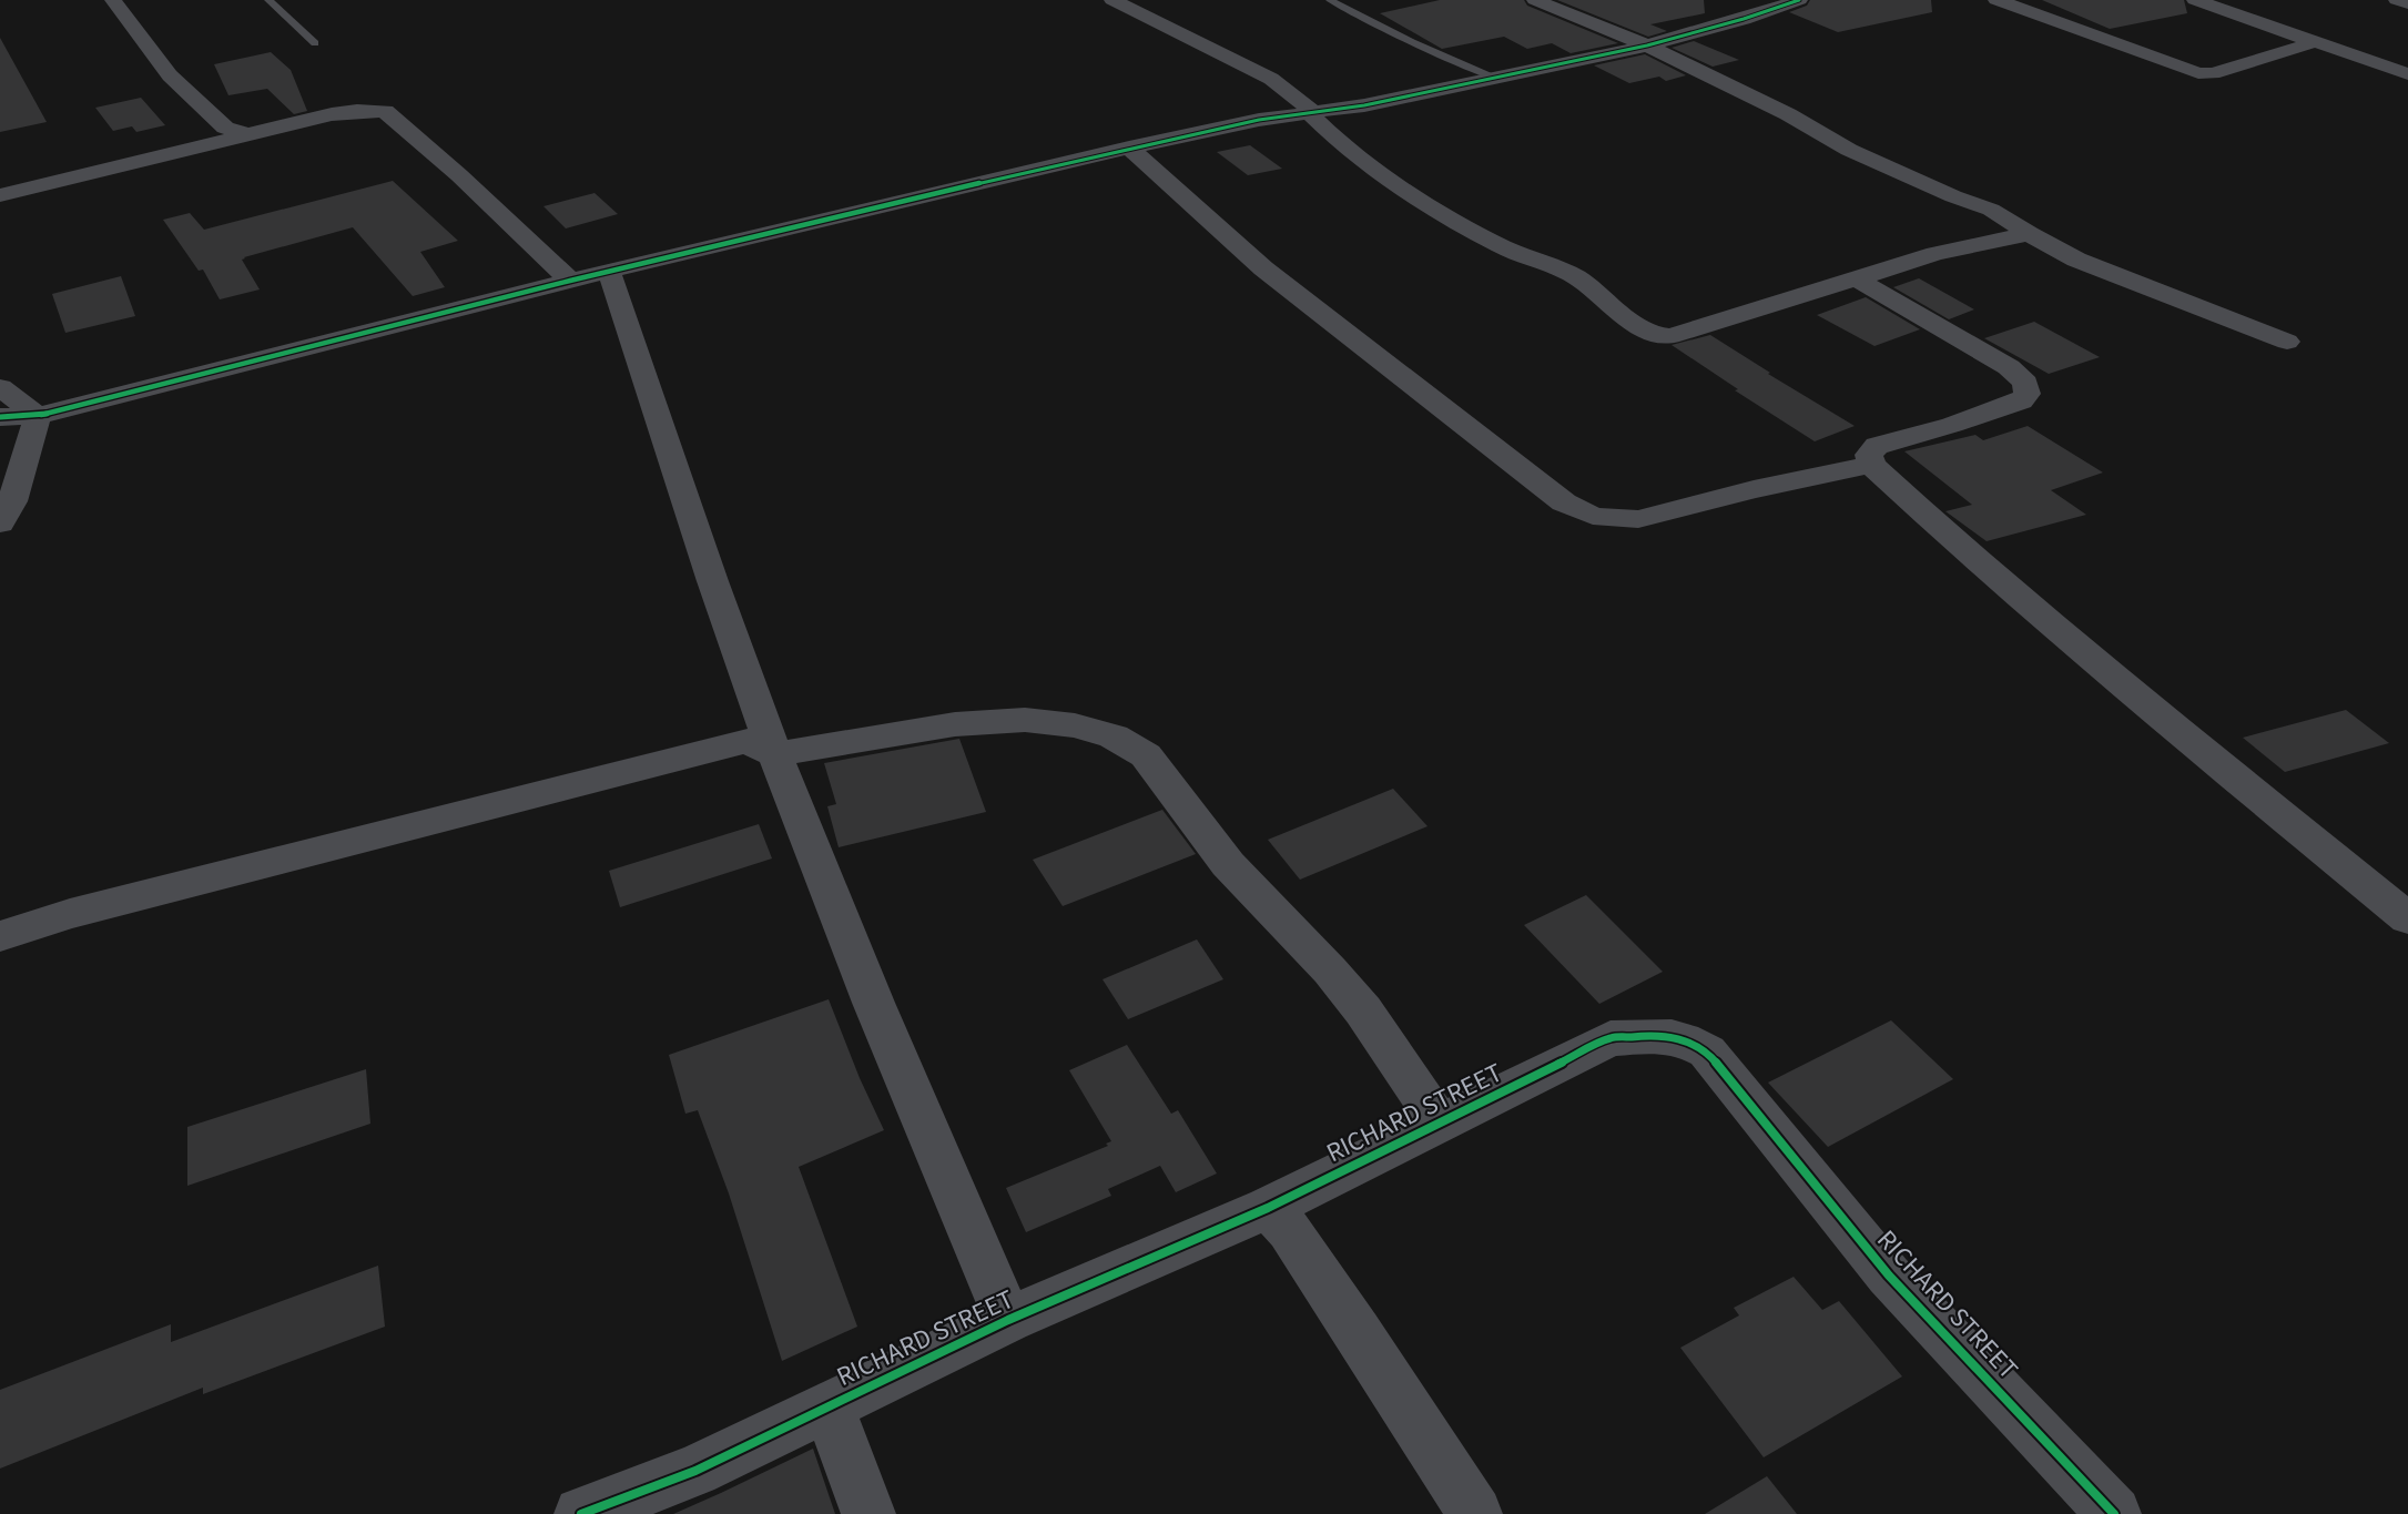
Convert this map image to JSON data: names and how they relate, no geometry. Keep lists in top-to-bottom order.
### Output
{
  "streets": {
    "street": ["RICHARD STREET"]
  }
}
